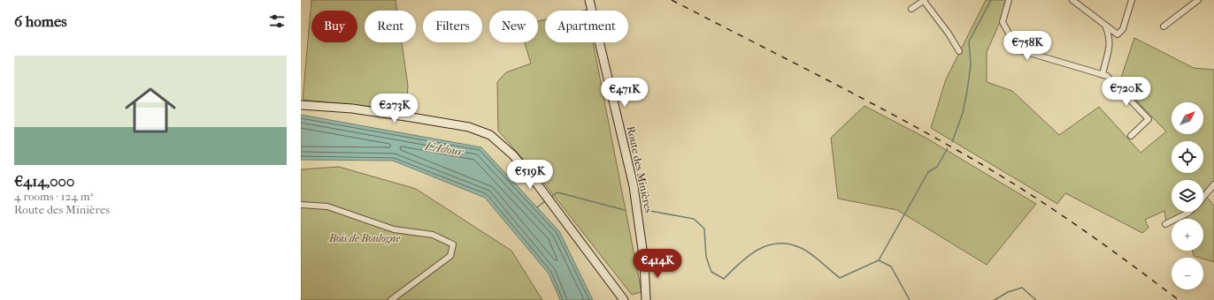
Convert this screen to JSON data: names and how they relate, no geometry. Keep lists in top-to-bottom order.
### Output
{
  "streets": {
    "street": ["Route des Minières"]
  },
  "water": ["L'Adour"],
  "parks": ["Bois de Boulogne"],
  "north": "top right",
  "page": {
    "heading": "6 homes",
    "chip": [
      "Buy",
      "Rent",
      "Filters",
      "New",
      "Apartment"
    ],
    "price": [
      "€758K",
      "€720K",
      "€471K",
      "€273K",
      "€519K",
      "€414K"
    ],
    "list": [
      {
        "name": "€414,000",
        "note": "4 rooms · 124 m² · Route des Minières"
      }
    ],
    "map_buttons": ["+", "−"]
  }
}
